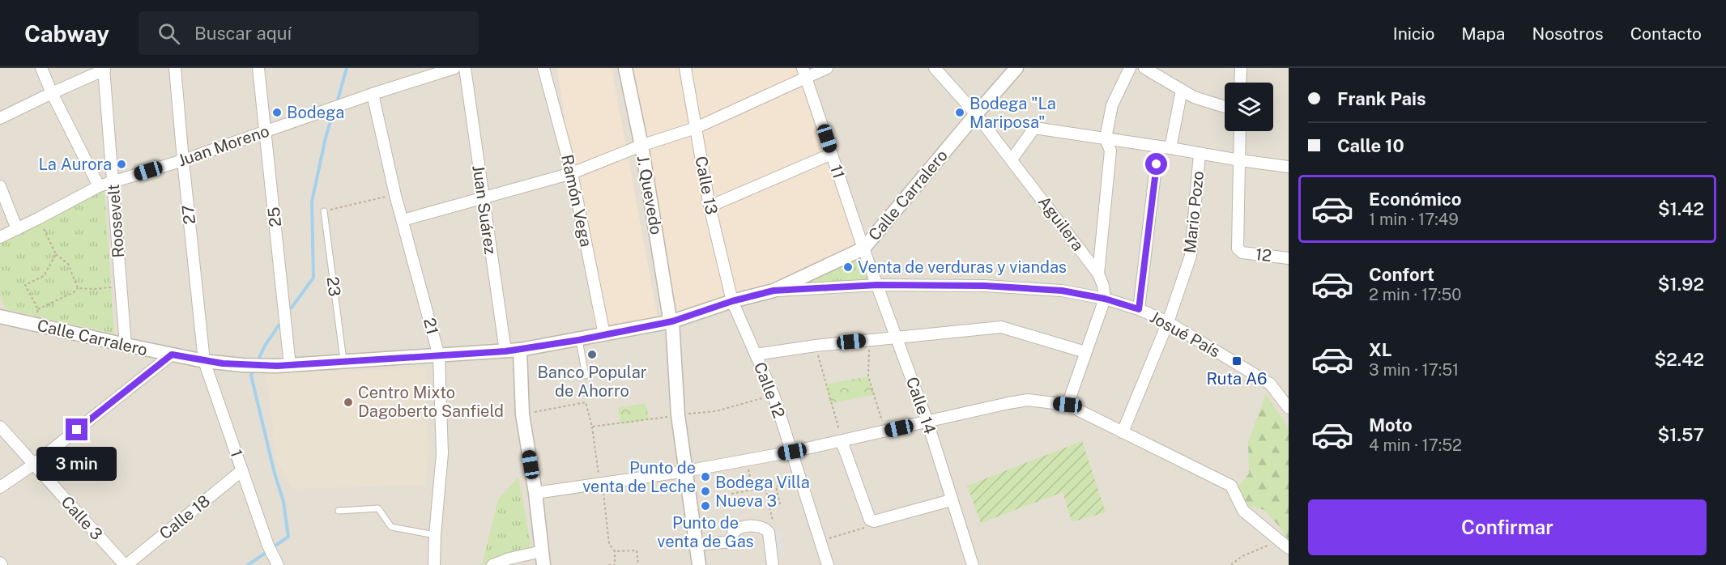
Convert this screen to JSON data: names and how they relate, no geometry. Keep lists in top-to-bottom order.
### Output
{
  "streets": {
    "street": [
      "Juan Moreno",
      "11",
      "Calle 13",
      "J. Quevedo",
      "Calle Carralero",
      "Ramón Vega",
      "Juan Suárez",
      "Mario Pozo",
      "27",
      "25",
      "Roosevelt",
      "Aguilera",
      "12",
      "21",
      "Josué País",
      "Calle 12",
      "Calle 14",
      "1",
      "Calle 18",
      "Calle 3"
    ],
    "lane": ["23"]
  },
  "crossings": [
    ["Juan Moreno", "27"],
    ["Juan Moreno", "25"],
    ["Juan Moreno", "Roosevelt"],
    ["Juan Moreno", "21"],
    ["11", "Calle Carralero"],
    ["11", "Calle 14"],
    ["Calle 13", "Calle Carralero"],
    ["Calle 13", "Calle 12"],
    ["J. Quevedo", "Calle Carralero"],
    ["Calle Carralero", "Ramón Vega"],
    ["Calle Carralero", "Juan Suárez"],
    ["Calle Carralero", "27"],
    ["Calle Carralero", "25"],
    ["Calle Carralero", "Roosevelt"],
    ["Calle Carralero", "Aguilera"],
    ["Calle Carralero", "23"],
    ["Calle Carralero", "21"],
    ["Calle Carralero", "Josué País"],
    ["Calle Carralero", "Calle 12"],
    ["Calle Carralero", "Calle 14"],
    ["Calle Carralero", "1"],
    ["Mario Pozo", "Josué País"],
    ["27", "1"],
    ["Aguilera", "Josué País"],
    ["Josué País", "Calle 14"],
    ["1", "Calle 18"],
    ["Calle 18", "Calle 3"]
  ],
  "places": {
    "other": [
      "Bodega",
      "Bodega \"La Mariposa\"",
      "La Aurora",
      "Venta de verduras y viandas",
      "Banco Popular de Ahorro",
      "Centro Mixto Dagoberto Sanfield",
      "Punto de venta de Leche",
      "Bodega Villa Nueva 3",
      "Punto de venta de Gas"
    ],
    "transit": ["Ruta A6"]
  },
  "page": {
    "header": "Cabway",
    "search": "Buscar aquí",
    "nav": [
      "Inicio",
      "Mapa",
      "Nosotros",
      "Contacto"
    ],
    "banner": ["Frank Pais", "Calle 10"],
    "list": [
      {
        "name": "Económico",
        "note": "1 min · 17:49",
        "value": "$1.42"
      },
      {
        "name": "Confort",
        "note": "2 min · 17:50",
        "value": "$1.92"
      },
      {
        "name": "XL",
        "note": "3 min · 17:51",
        "value": "$2.42"
      },
      {
        "name": "Moto",
        "note": "4 min · 17:52",
        "value": "$1.57"
      }
    ],
    "bubble": "3 min",
    "buttons": "Confirmar"
  }
}
